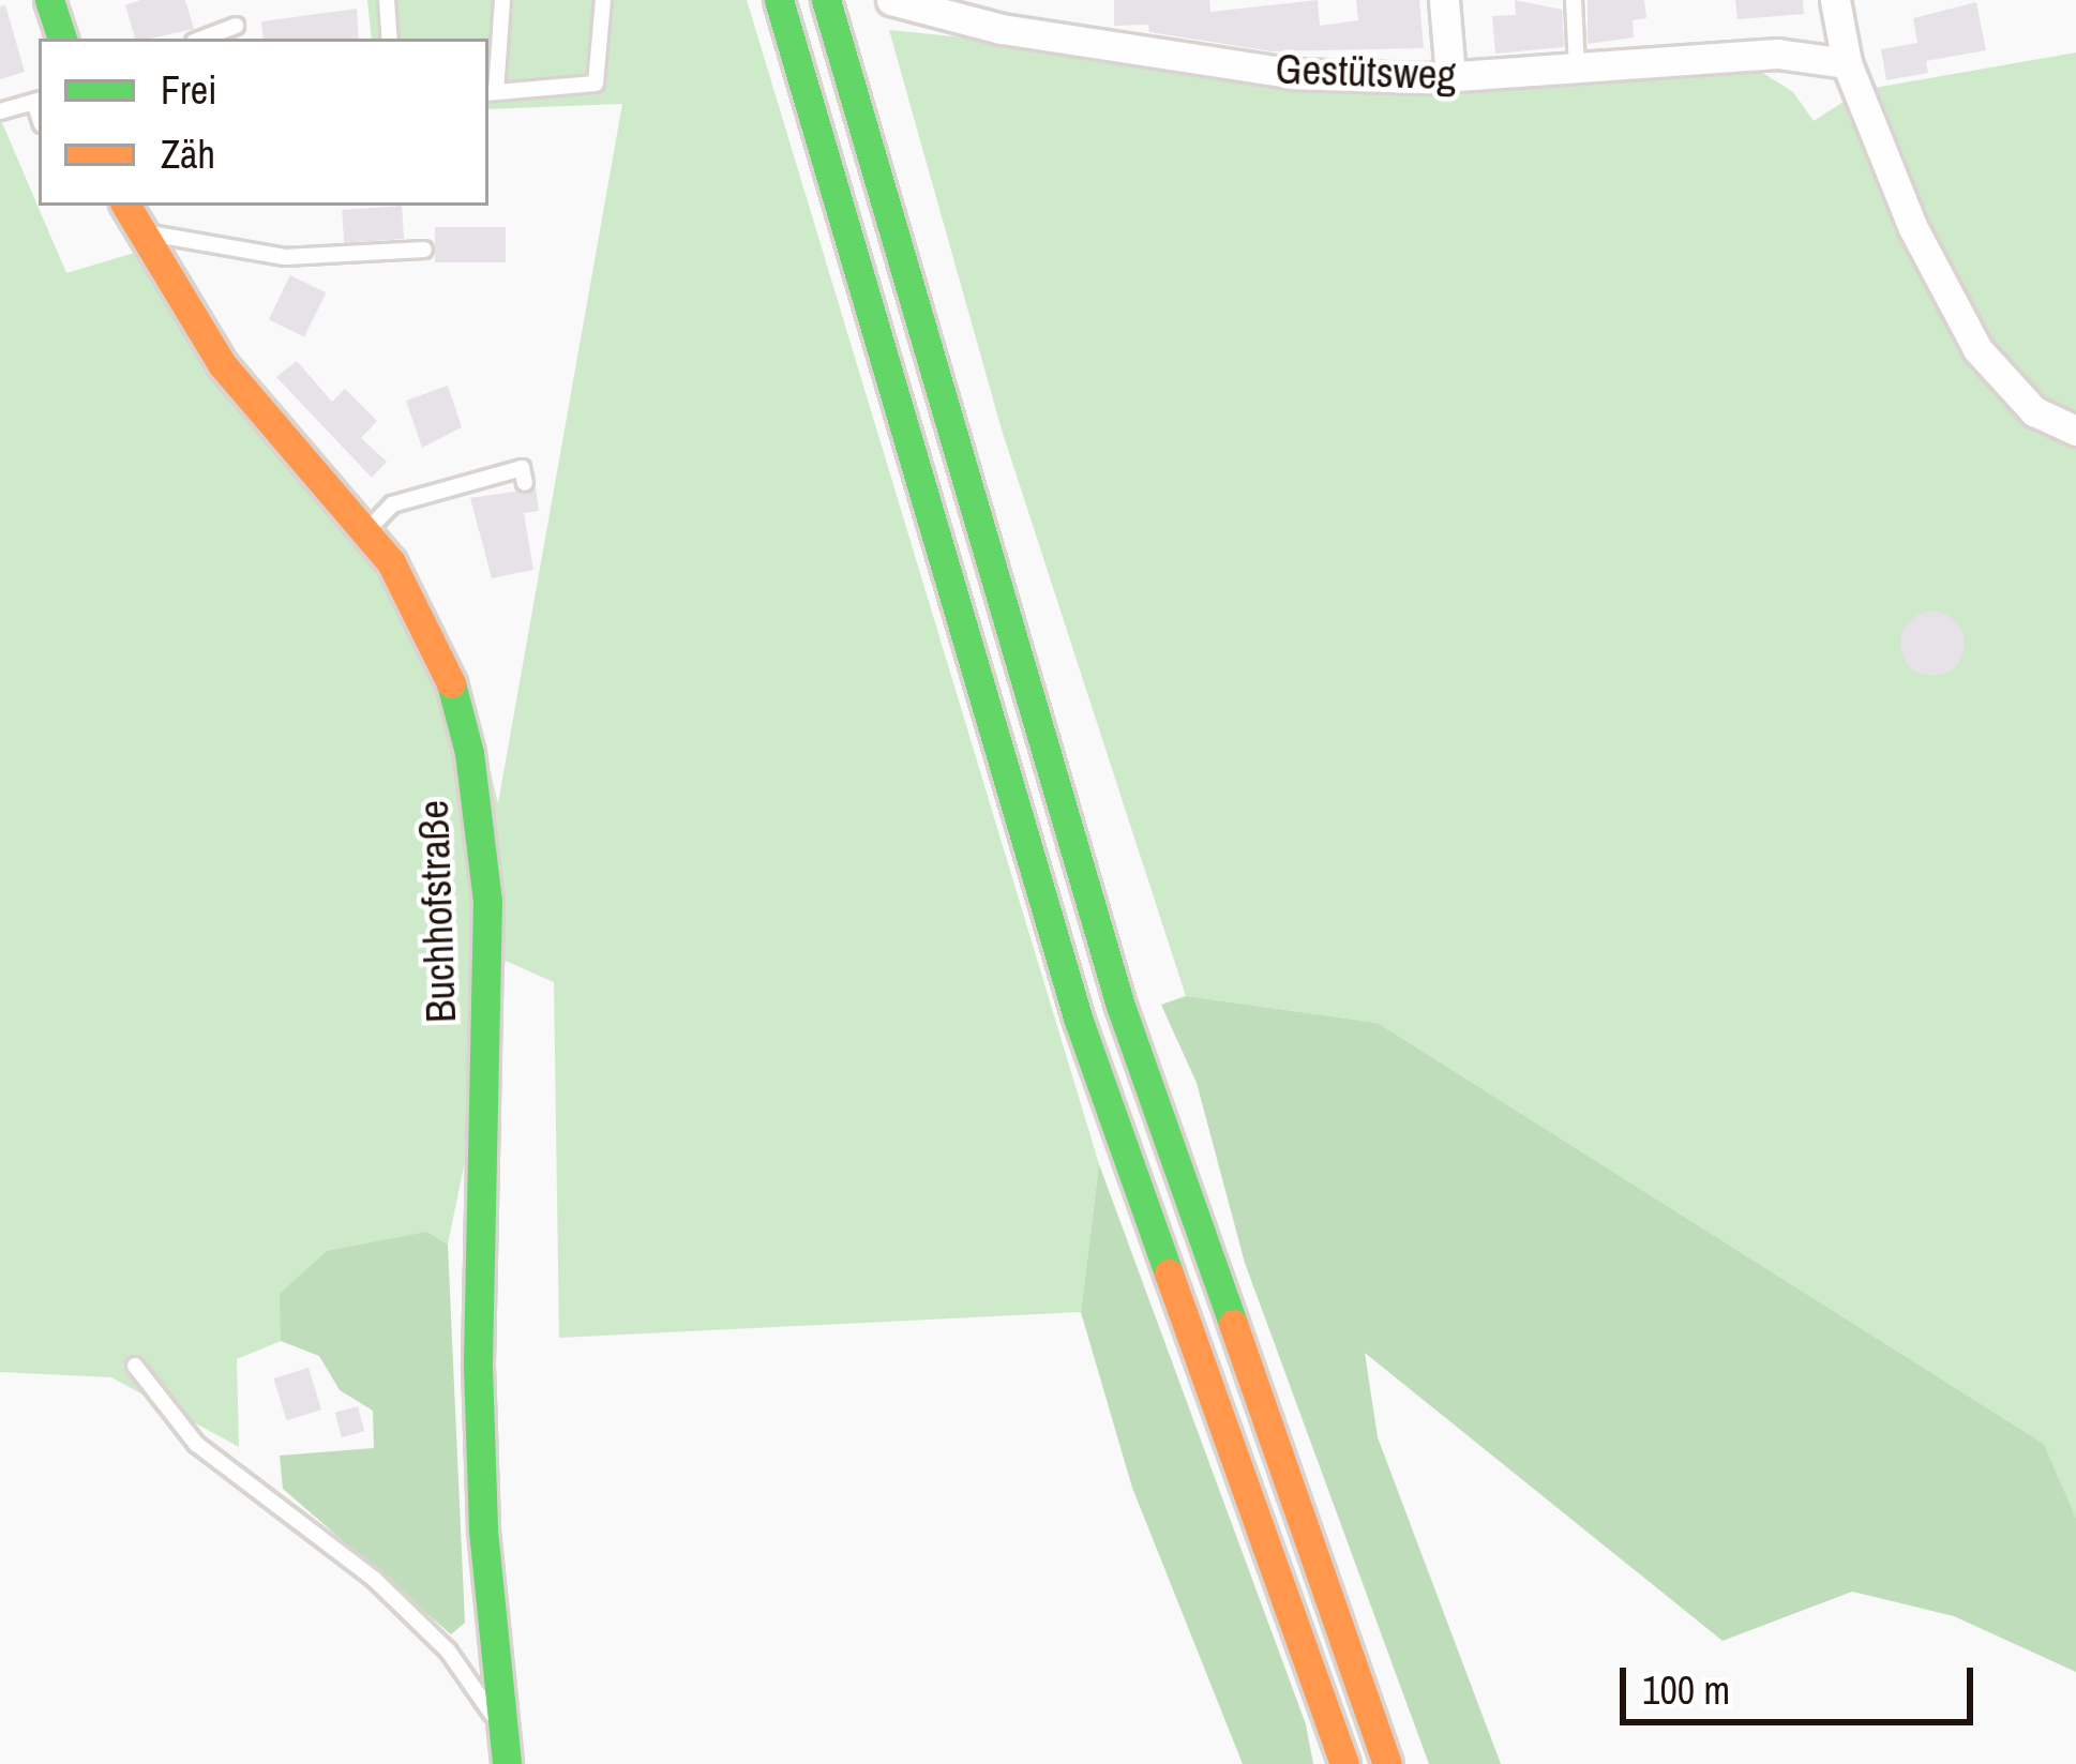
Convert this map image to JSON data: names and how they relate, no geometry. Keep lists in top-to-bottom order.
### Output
{
  "streets": {
    "main road": ["Buchhofstraße"],
    "street": ["Gestütsweg"]
  },
  "legend": ["Frei", "Zäh"],
  "scale_bar": "100 m"
}
